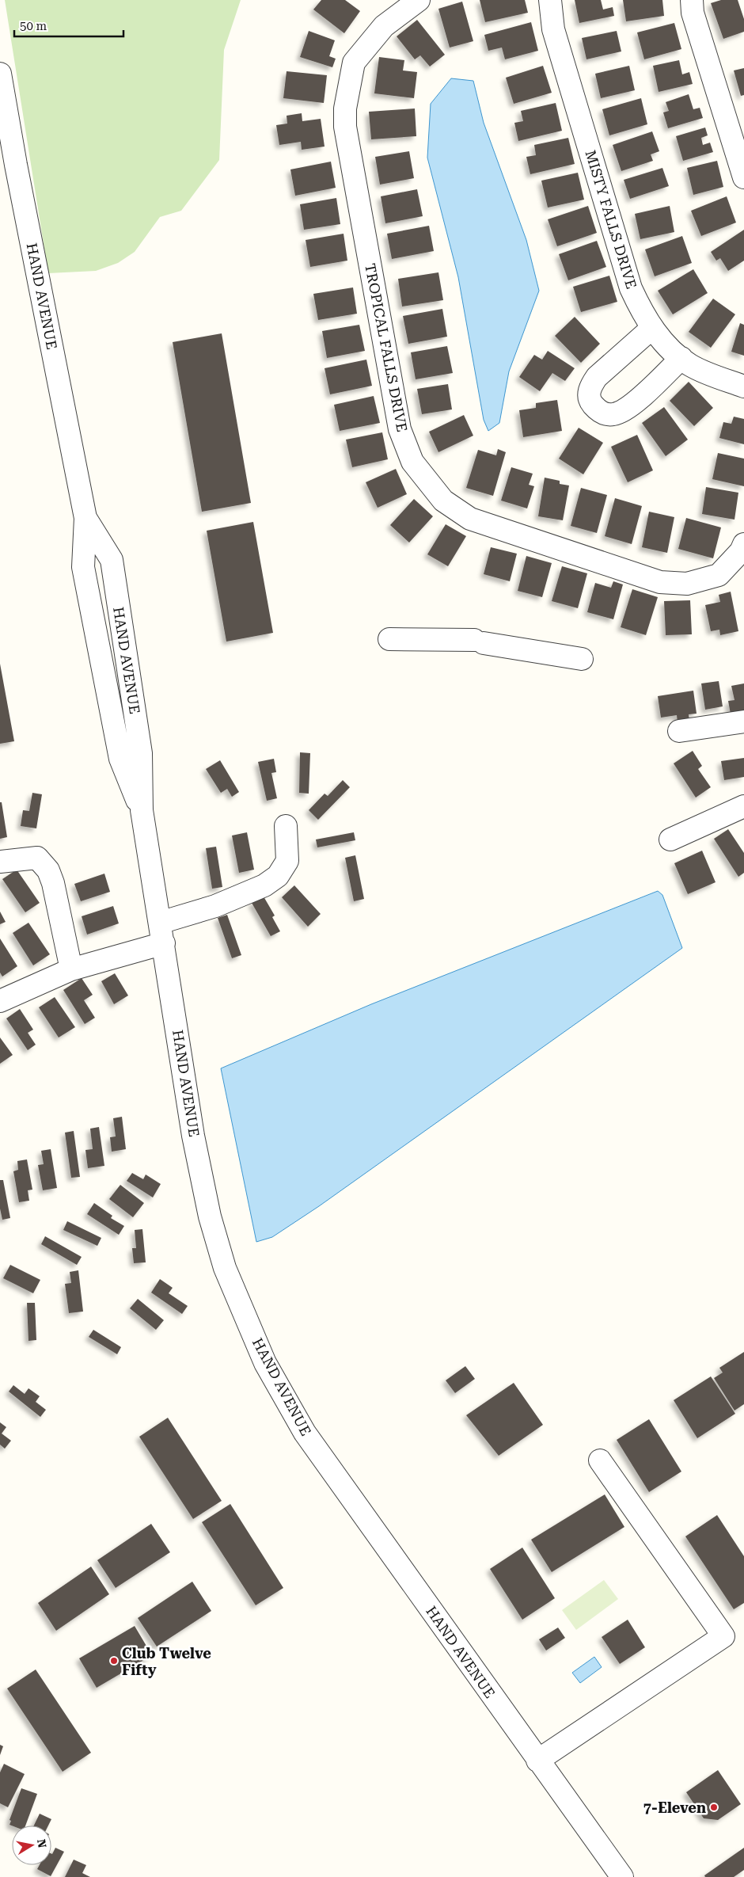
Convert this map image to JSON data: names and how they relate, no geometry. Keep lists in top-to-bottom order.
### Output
{
  "streets": {
    "street": ["MISTY FALLS DRIVE", "HAND AVENUE", "TROPICAL FALLS DRIVE"]
  },
  "places": ["Club Twelve Fifty", "7-Eleven"],
  "scale_bar": "50 m",
  "north": "right"
}
